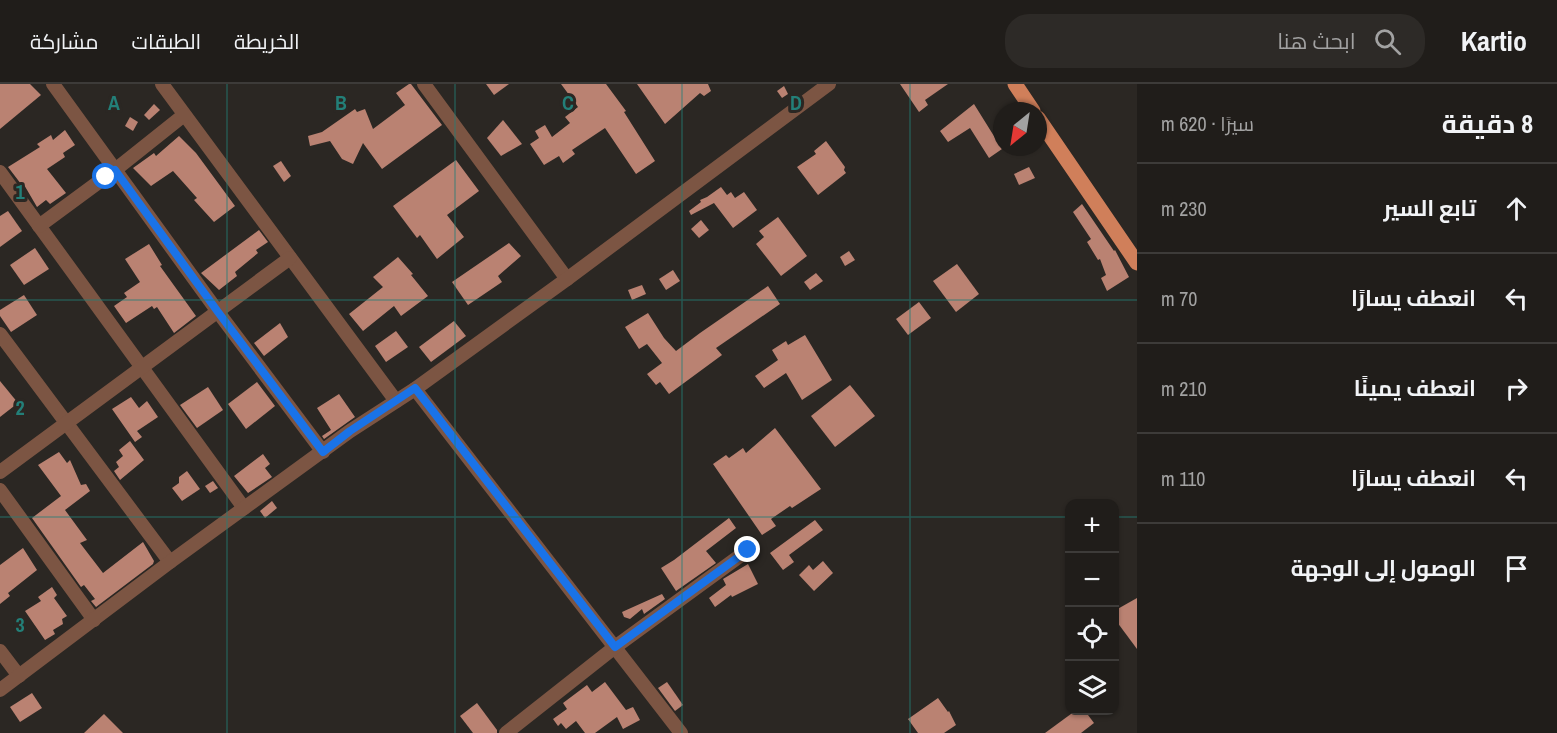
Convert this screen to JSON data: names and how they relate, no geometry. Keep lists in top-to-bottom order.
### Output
{
  "north": "bottom left",
  "page": {
    "header": "Kartio",
    "search": "ابحث هنا",
    "nav": ["الخريطة", "الطبقات", "مشاركة"],
    "heading": ["8 دقيقة", "سيرًا · 620 m"],
    "list": [
      ["تابع السير", "230 m"],
      ["انعطف يسارًا", "70 m"],
      ["انعطف يمينًا", "210 m"],
      ["انعطف يسارًا", "110 m"],
      "الوصول إلى الوجهة"
    ],
    "map_buttons": ["+", "−"]
  },
  "grid": {
    "columns": [
      "A",
      "B",
      "C",
      "D"
    ],
    "rows": ["1", "2", "3"]
  }
}
